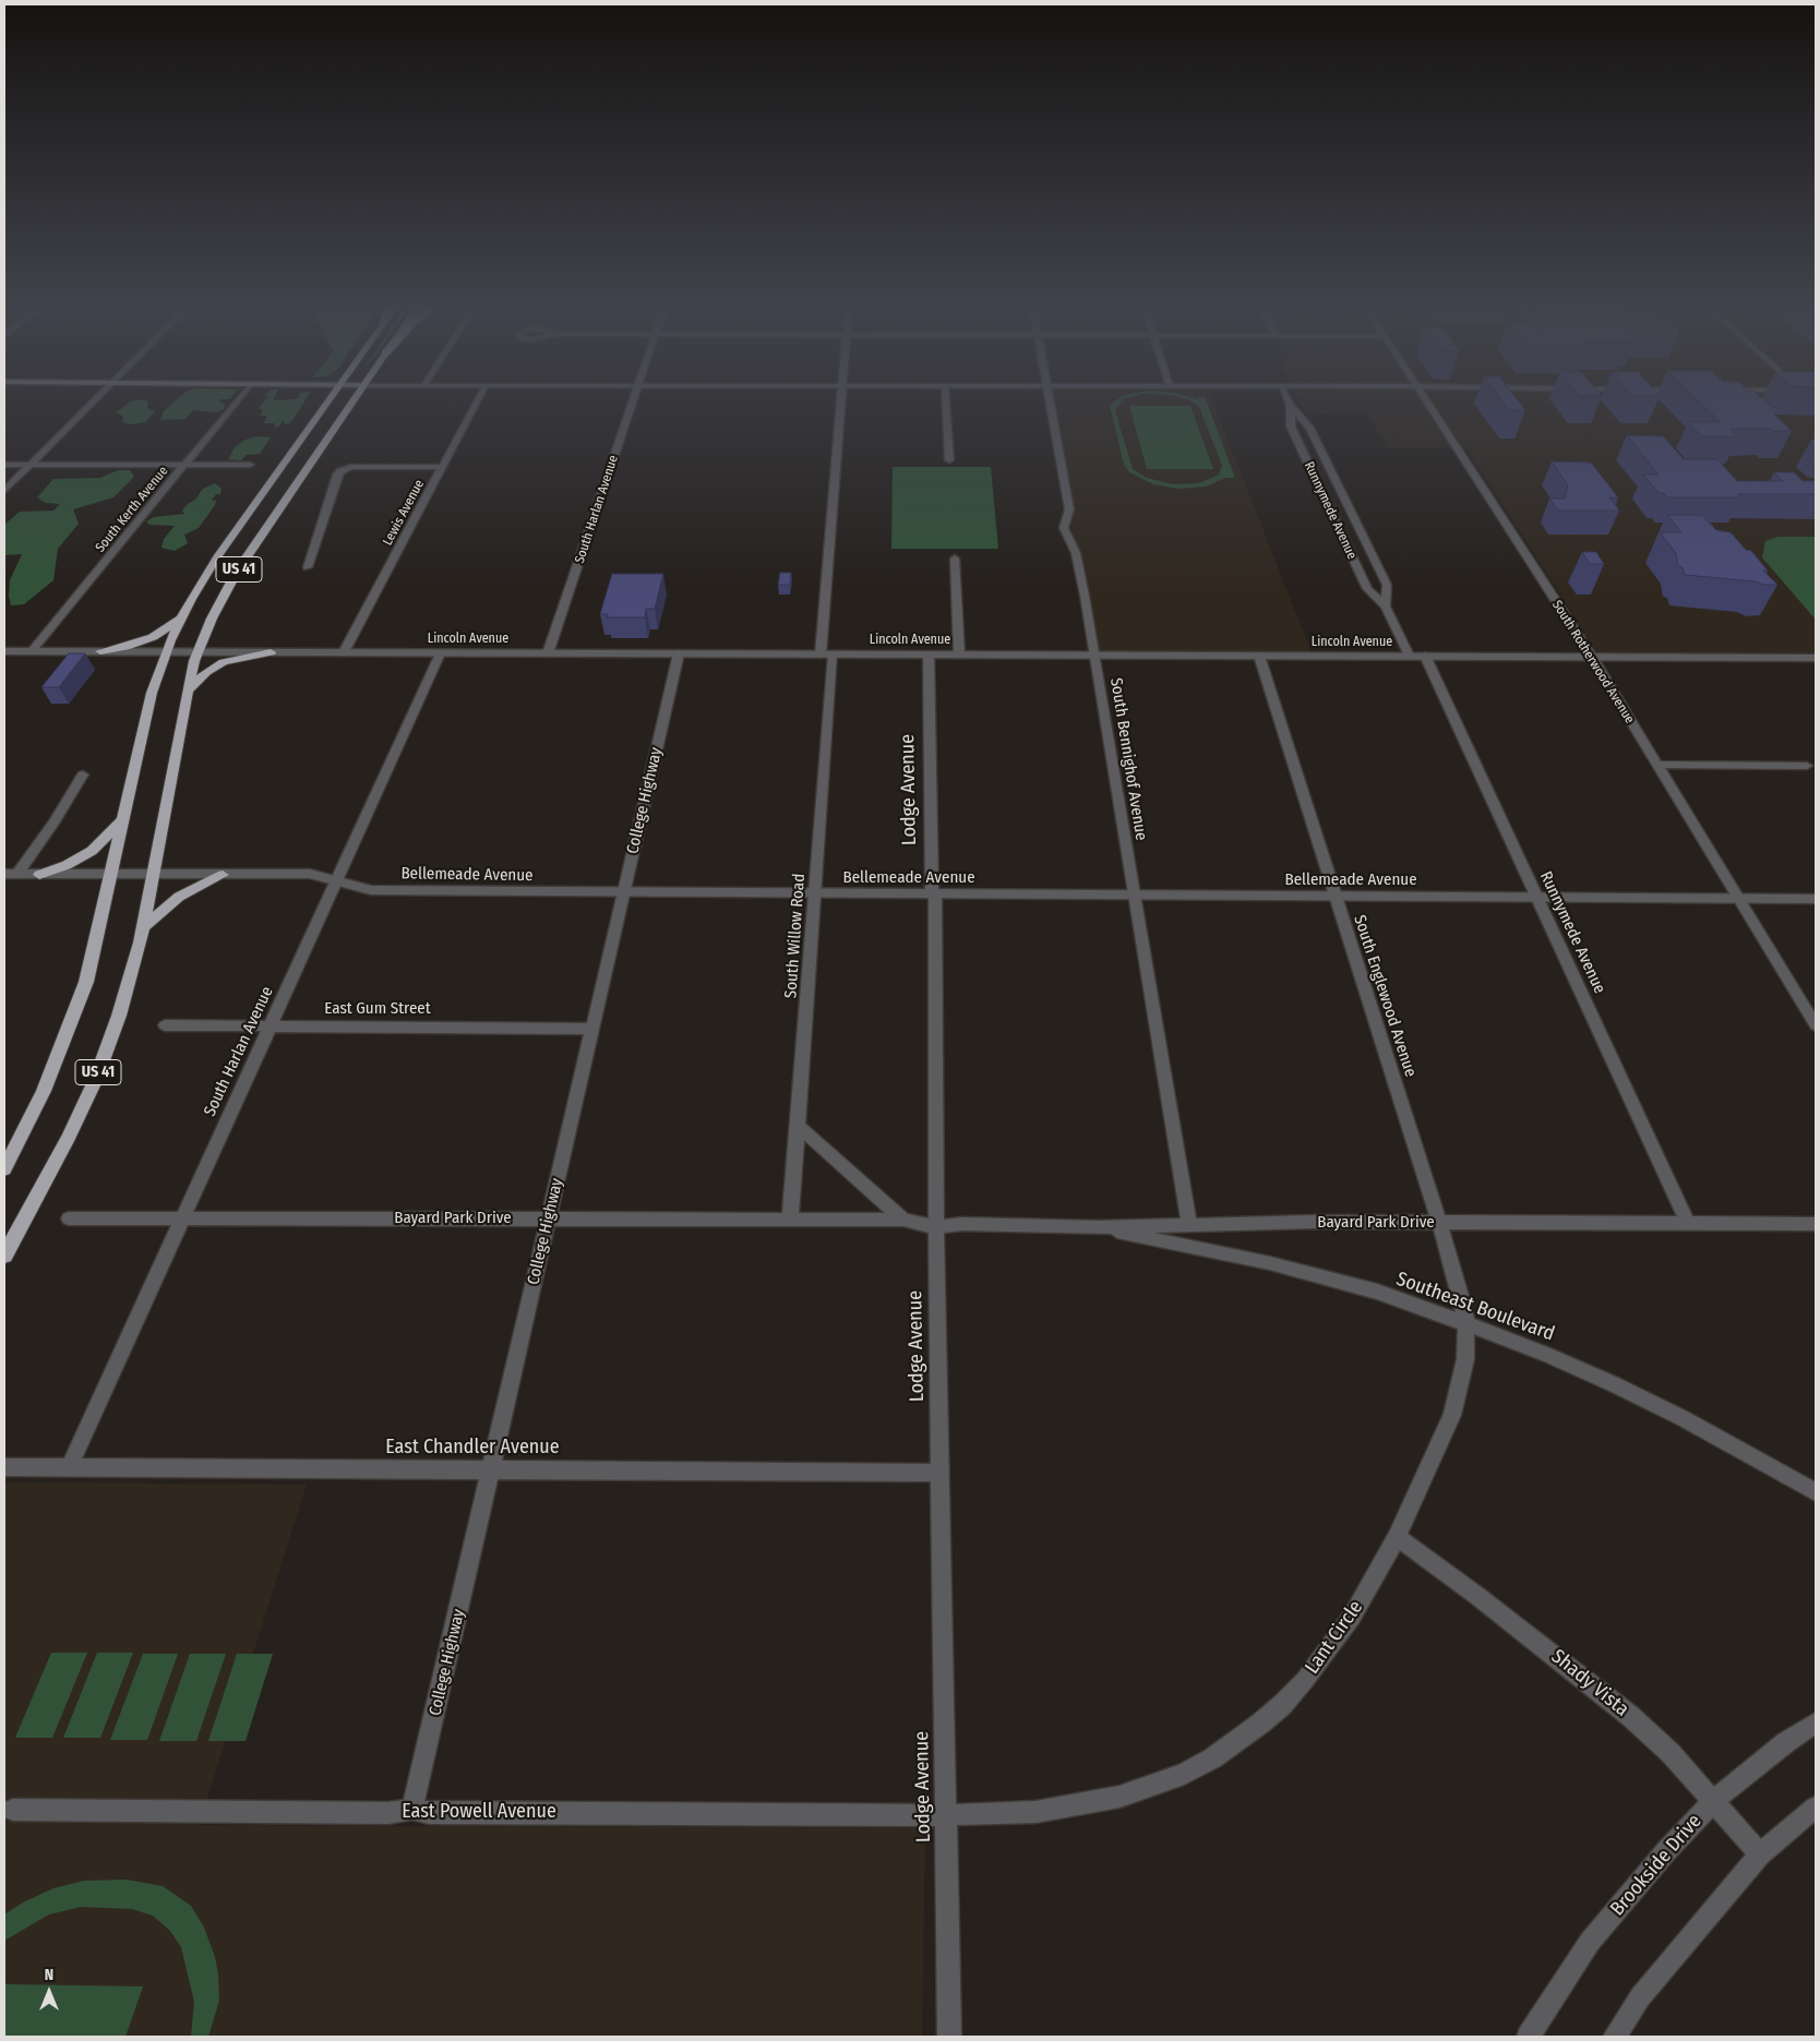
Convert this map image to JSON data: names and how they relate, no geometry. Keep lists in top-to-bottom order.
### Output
{
  "streets": {
    "highway": ["US 41"],
    "street": [
      "South Kerth Avenue",
      "South Harlan Avenue",
      "Runnymede Avenue",
      "Lewis Avenue",
      "Lincoln Avenue",
      "South Rotherwood Avenue",
      "South Bennighof Avenue",
      "Lodge Avenue",
      "College Highway",
      "Bellemeade Avenue",
      "South Willow Road",
      "South Englewood Avenue",
      "East Gum Street",
      "Bayard Park Drive",
      "Southeast Boulevard",
      "East Chandler Avenue",
      "Lant Circle",
      "Shady Vista",
      "East Powell Avenue",
      "Brookside Drive"
    ]
  },
  "crossings": [
    ["South Kerth Avenue", "Lincoln Avenue"],
    ["South Harlan Avenue", "Lincoln Avenue"],
    ["South Harlan Avenue", "Bellemeade Avenue"],
    ["South Harlan Avenue", "East Gum Street"],
    ["South Harlan Avenue", "Bayard Park Drive"],
    ["South Harlan Avenue", "East Chandler Avenue"],
    ["Runnymede Avenue", "Lincoln Avenue"],
    ["Runnymede Avenue", "Bellemeade Avenue"],
    ["Runnymede Avenue", "Bayard Park Drive"],
    ["Lewis Avenue", "Lincoln Avenue"],
    ["US 41", "Lincoln Avenue"],
    ["US 41", "Bellemeade Avenue"],
    ["Lincoln Avenue", "South Rotherwood Avenue"],
    ["Lincoln Avenue", "South Bennighof Avenue"],
    ["Lincoln Avenue", "Lodge Avenue"],
    ["Lincoln Avenue", "College Highway"],
    ["Lincoln Avenue", "South Willow Road"],
    ["Lincoln Avenue", "South Englewood Avenue"],
    ["South Rotherwood Avenue", "Bellemeade Avenue"],
    ["South Bennighof Avenue", "Bellemeade Avenue"],
    ["South Bennighof Avenue", "Bayard Park Drive"],
    ["Lodge Avenue", "Bellemeade Avenue"],
    ["Lodge Avenue", "Bayard Park Drive"],
    ["Lodge Avenue", "East Chandler Avenue"],
    ["Lodge Avenue", "Lant Circle"],
    ["Lodge Avenue", "East Powell Avenue"],
    ["College Highway", "Bellemeade Avenue"],
    ["College Highway", "East Gum Street"],
    ["College Highway", "Bayard Park Drive"],
    ["College Highway", "East Chandler Avenue"],
    ["College Highway", "East Powell Avenue"],
    ["Bellemeade Avenue", "South Willow Road"],
    ["Bellemeade Avenue", "South Englewood Avenue"],
    ["South Willow Road", "Bayard Park Drive"],
    ["South Englewood Avenue", "Bayard Park Drive"],
    ["South Englewood Avenue", "Lant Circle"],
    ["Bayard Park Drive", "Southeast Boulevard"],
    ["Bayard Park Drive", "Lant Circle"],
    ["Southeast Boulevard", "Lant Circle"],
    ["Lant Circle", "Shady Vista"],
    ["Lant Circle", "East Powell Avenue"],
    ["Shady Vista", "Brookside Drive"]
  ],
  "north": "top"
}
